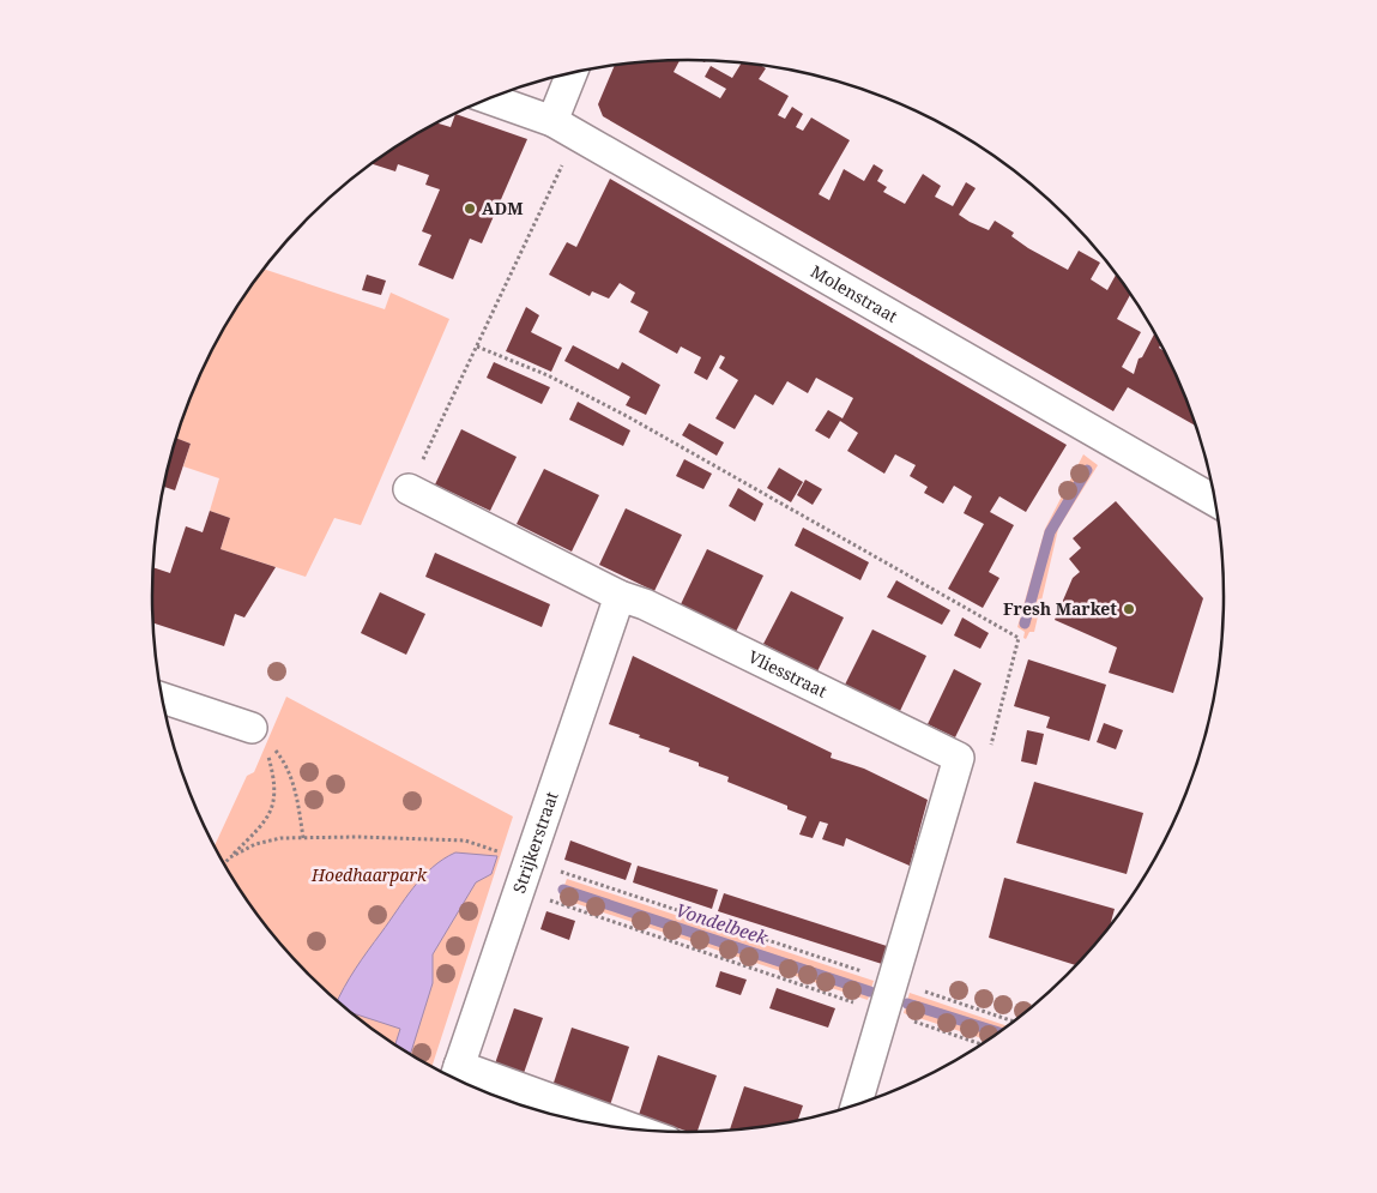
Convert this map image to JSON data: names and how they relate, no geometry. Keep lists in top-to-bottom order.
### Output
{
  "streets": {
    "street": ["Molenstraat", "Vliesstraat", "Strijkerstraat"]
  },
  "crossings": [
    ["Vliesstraat", "Strijkerstraat"]
  ],
  "water": ["Vondelbeek"],
  "parks": ["Hoedhaarpark"],
  "places": ["ADM", "Fresh Market"]
}
